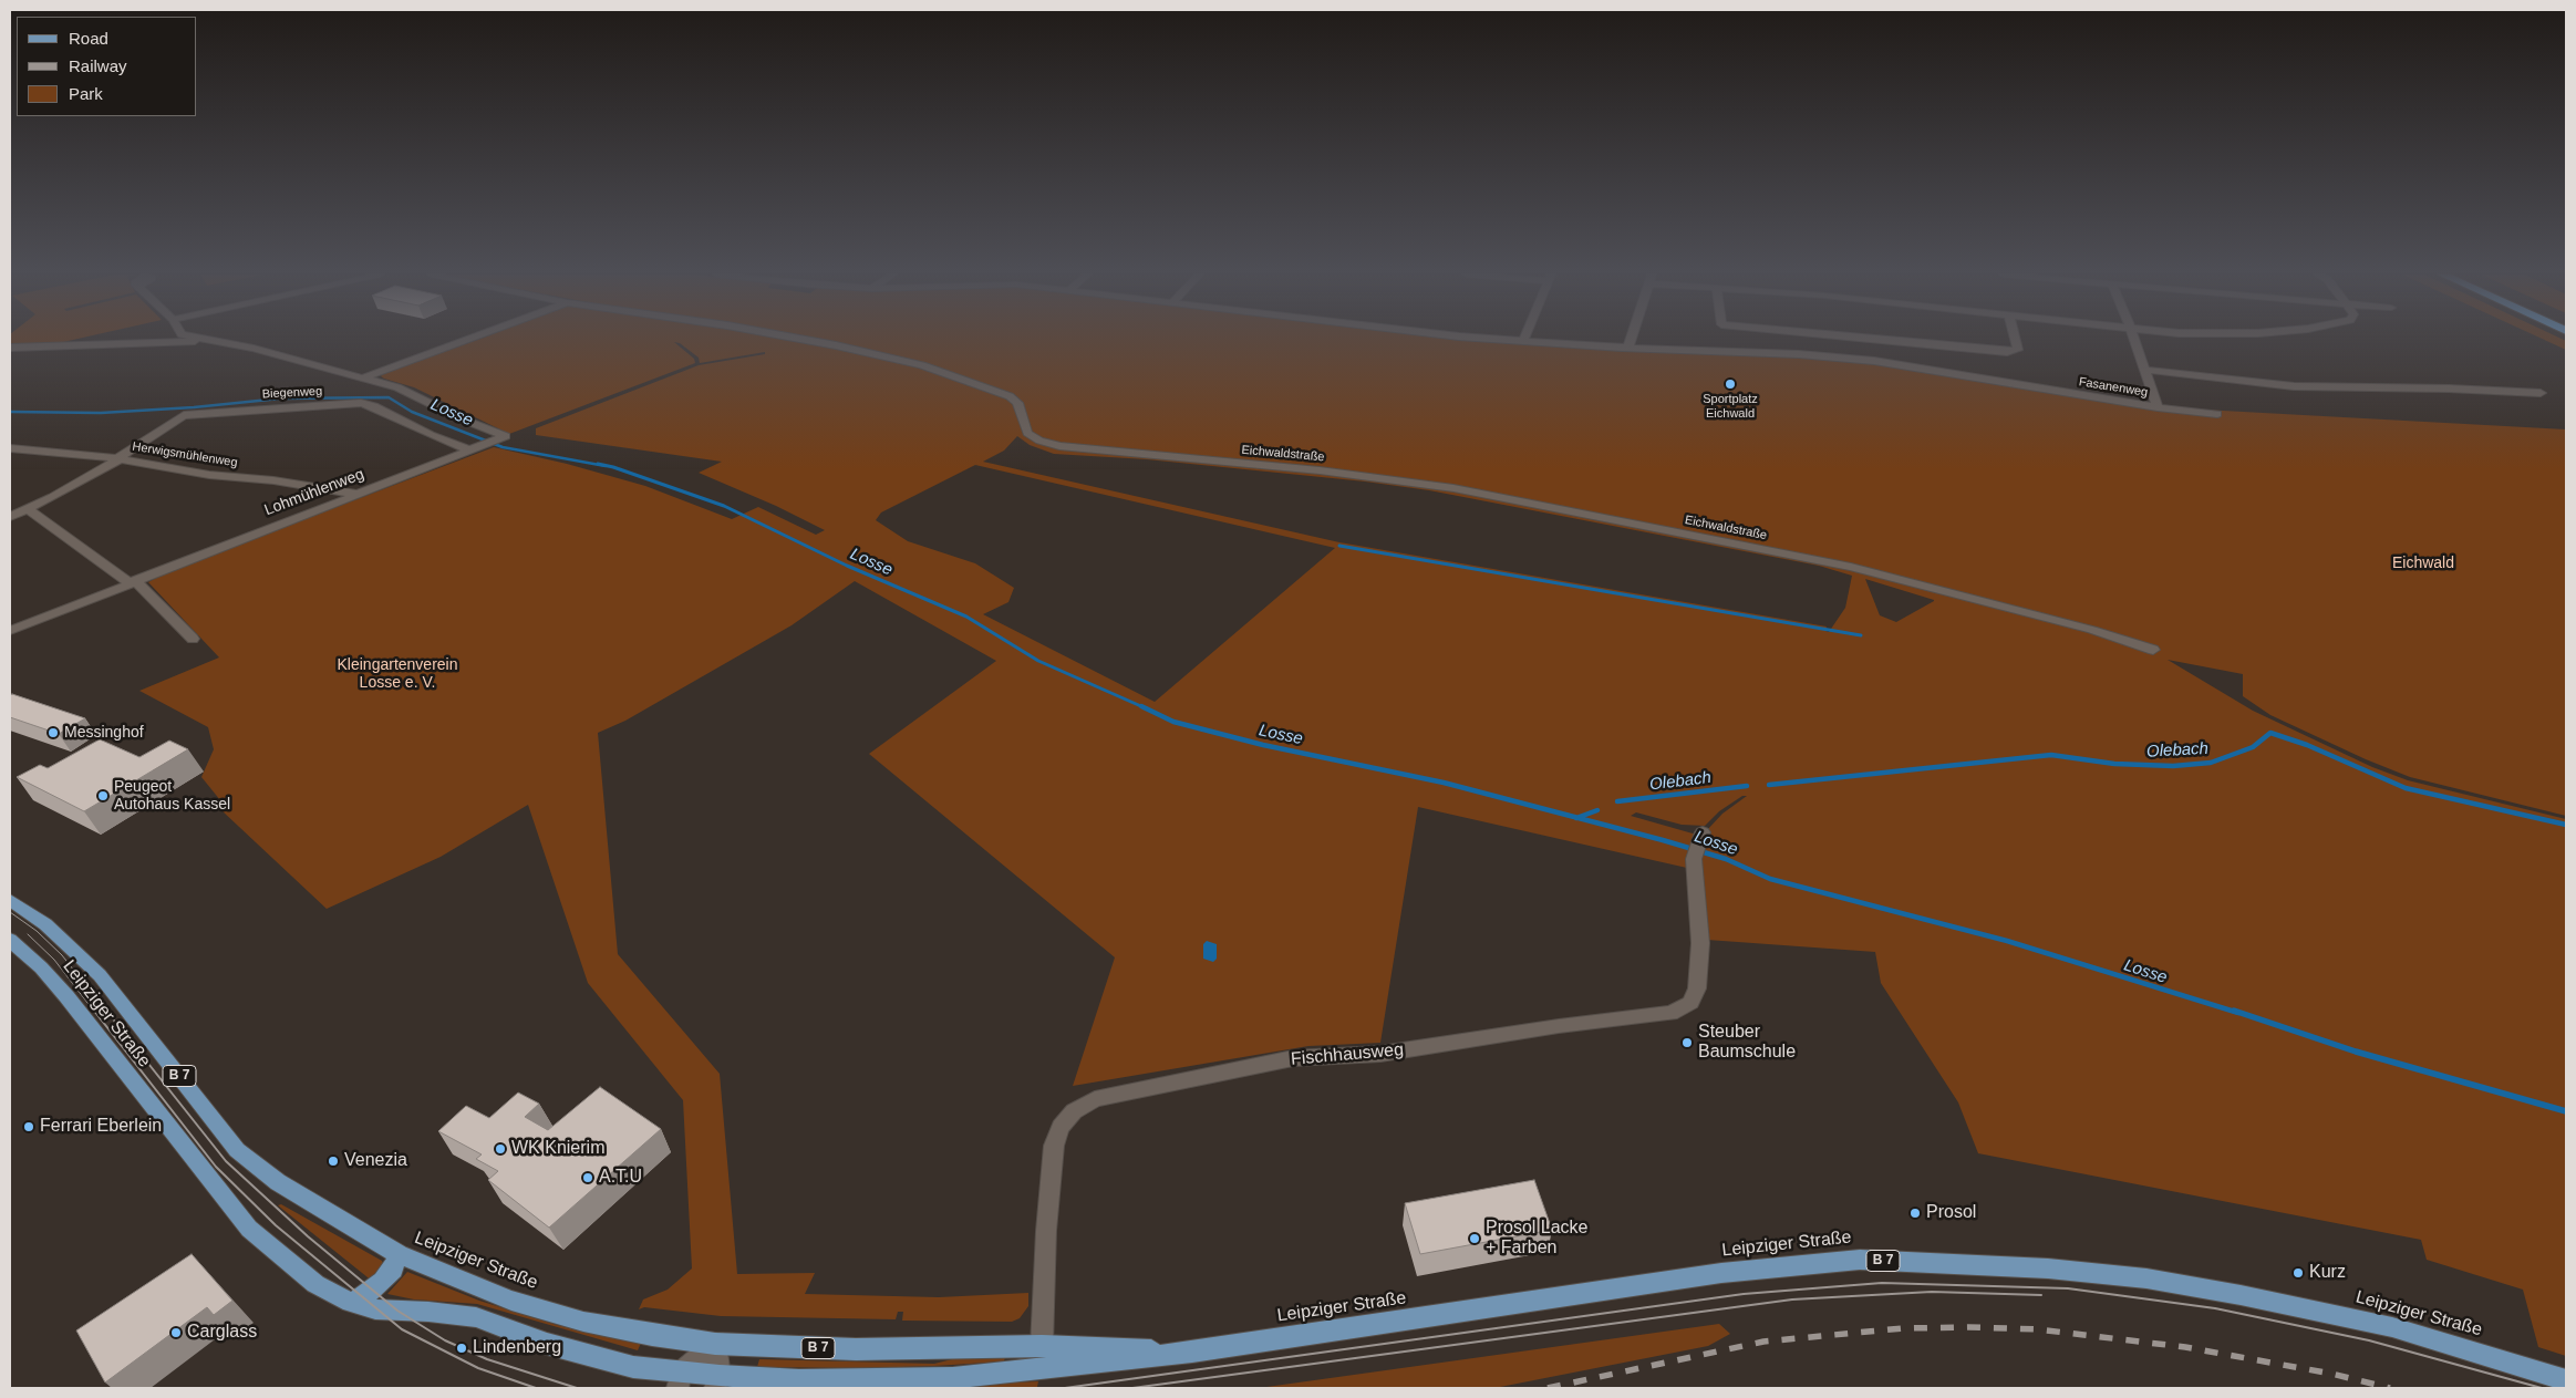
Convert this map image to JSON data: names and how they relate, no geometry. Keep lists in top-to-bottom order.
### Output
{
  "streets": {
    "main road": ["Leipziger Straße", "B 7"],
    "street": [
      "Fasanenweg",
      "Biegenweg",
      "Eichwaldstraße",
      "Herwigsmühlenweg",
      "Lohmühlenweg",
      "Fischhausweg"
    ]
  },
  "crossings": [
    ["Biegenweg", "Herwigsmühlenweg"],
    ["Biegenweg", "Lohmühlenweg"],
    ["Herwigsmühlenweg", "Lohmühlenweg"],
    ["Leipziger Straße", "Fischhausweg"],
    ["Leipziger Straße", "B 7"],
    ["Fischhausweg", "B 7"]
  ],
  "water": ["Losse", "Olebach"],
  "parks": ["Eichwald", "Kleingartenverein Losse e. V."],
  "places": [
    "Sportplatz Eichwald",
    "Messinghof",
    "Peugeot Autohaus Kassel",
    "Steuber Baumschule",
    "Ferrari Eberlein",
    "WK Knierim",
    "Venezia",
    "A.T.U",
    "Prosol",
    "Prosol Lacke + Farben",
    "Kurz",
    "Carglass",
    "Lindenberg"
  ],
  "legend": ["Road", "Railway", "Park"]
}
